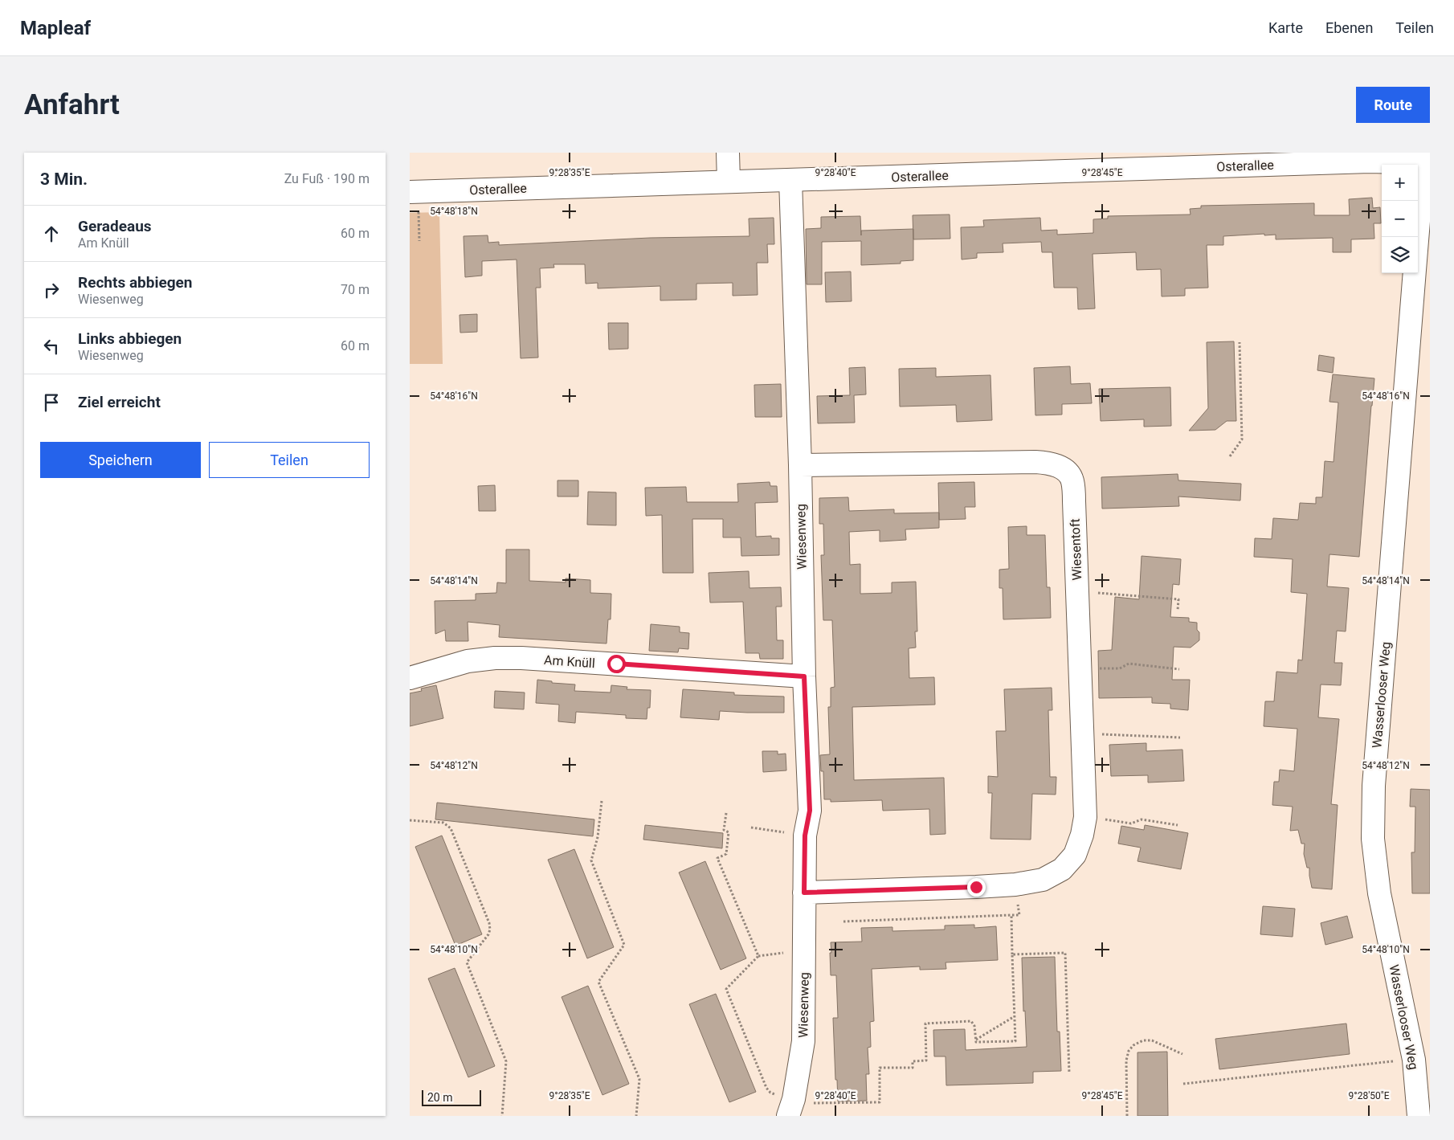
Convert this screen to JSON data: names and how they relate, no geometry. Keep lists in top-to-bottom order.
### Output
{
  "streets": {
    "street": [
      "Osterallee",
      "Wiesenweg",
      "Wiesentoft",
      "Am Knüll",
      "Wasserlooser Weg"
    ]
  },
  "crossings": [
    ["Osterallee", "Wiesenweg"],
    ["Osterallee", "Wasserlooser Weg"],
    ["Wiesenweg", "Wiesentoft"],
    ["Wiesenweg", "Am Knüll"]
  ],
  "scale_bar": "20 m",
  "page": {
    "header": "Mapleaf",
    "nav": ["Karte", "Ebenen", "Teilen"],
    "buttons": [
      "Route",
      ["Speichern", "Teilen"]
    ],
    "title": "Anfahrt",
    "heading": ["3 Min.", "Zu Fuß · 190 m"],
    "map_buttons": ["+", "−"],
    "list": [
      ["Geradeaus", "Am Knüll", "60 m"],
      ["Rechts abbiegen", "Wiesenweg", "70 m"],
      ["Links abbiegen", "Wiesenweg", "60 m"],
      "Ziel erreicht"
    ],
    "scale": "20 m"
  },
  "coordinates": [
    "9°28'35\"E",
    "9°28'40\"E",
    "9°28'45\"E",
    "54°48'18\"N",
    "54°48'16\"N",
    "54°48'14\"N",
    "54°48'12\"N",
    "54°48'10\"N",
    "9°28'50\"E"
  ]
}
